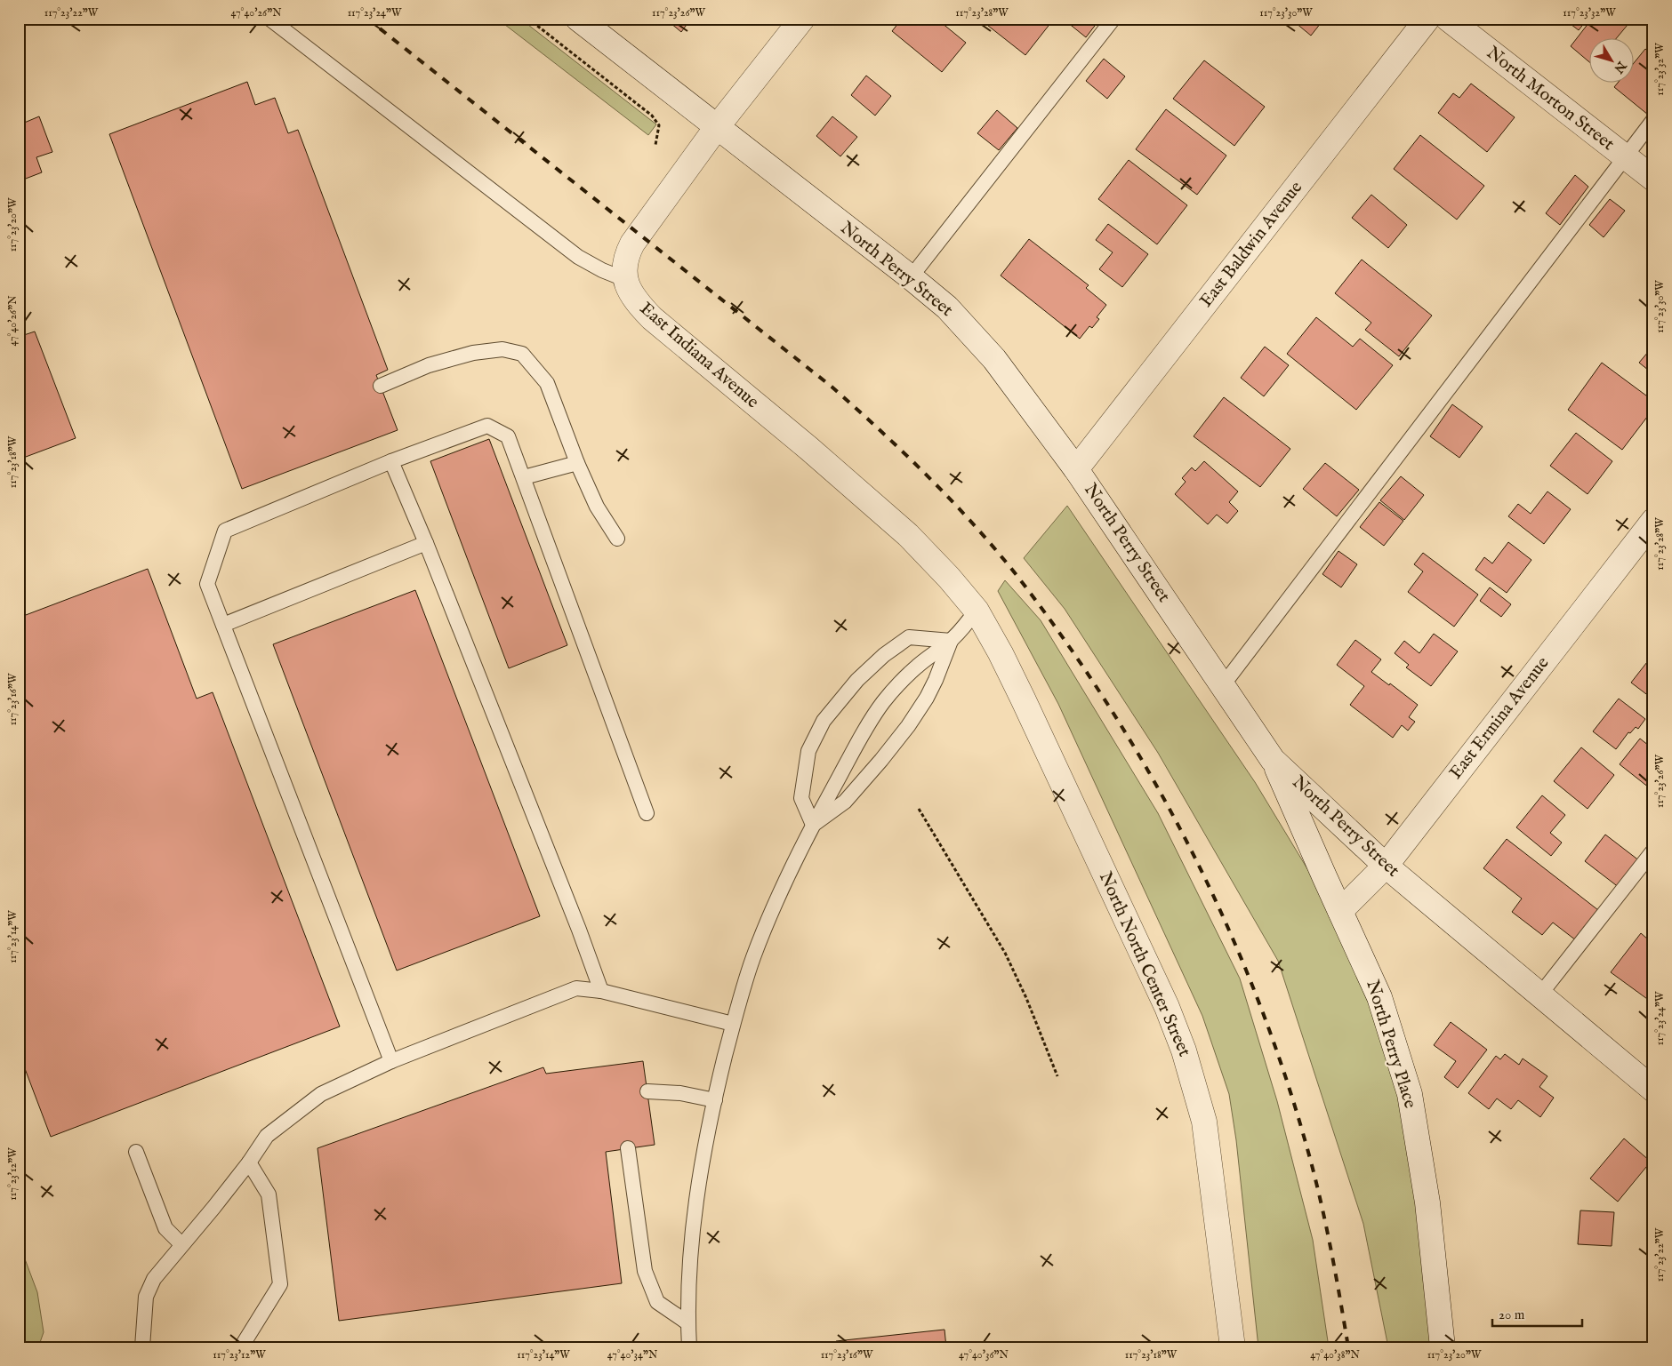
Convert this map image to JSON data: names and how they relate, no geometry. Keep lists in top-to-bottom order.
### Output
{
  "streets": {
    "street": [
      "North Morton Street",
      "East Baldwin Avenue",
      "North Perry Street",
      "East Indiana Avenue",
      "East Ermina Avenue",
      "North North Center Street",
      "North Perry Place"
    ]
  },
  "crossings": [
    ["East Baldwin Avenue", "North Perry Street"],
    ["North Perry Street", "East Ermina Avenue"],
    ["North Perry Street", "North Perry Place"],
    ["East Indiana Avenue", "North North Center Street"],
    ["East Ermina Avenue", "North Perry Place"]
  ],
  "scale_bar": "20 m",
  "north": "bottom right",
  "coordinates": [
    "117°23'22\"W",
    "47°40'26\"N",
    "117°23'24\"W",
    "117°23'26\"W",
    "117°23'28\"W",
    "117°23'30\"W",
    "117°23'32\"W",
    "117°23'20\"W",
    "117°23'18\"W",
    "117°23'16\"W",
    "117°23'14\"W",
    "117°23'12\"W",
    "47°40'34\"N",
    "47°40'36\"N",
    "47°40'38\"N"
  ]
}
